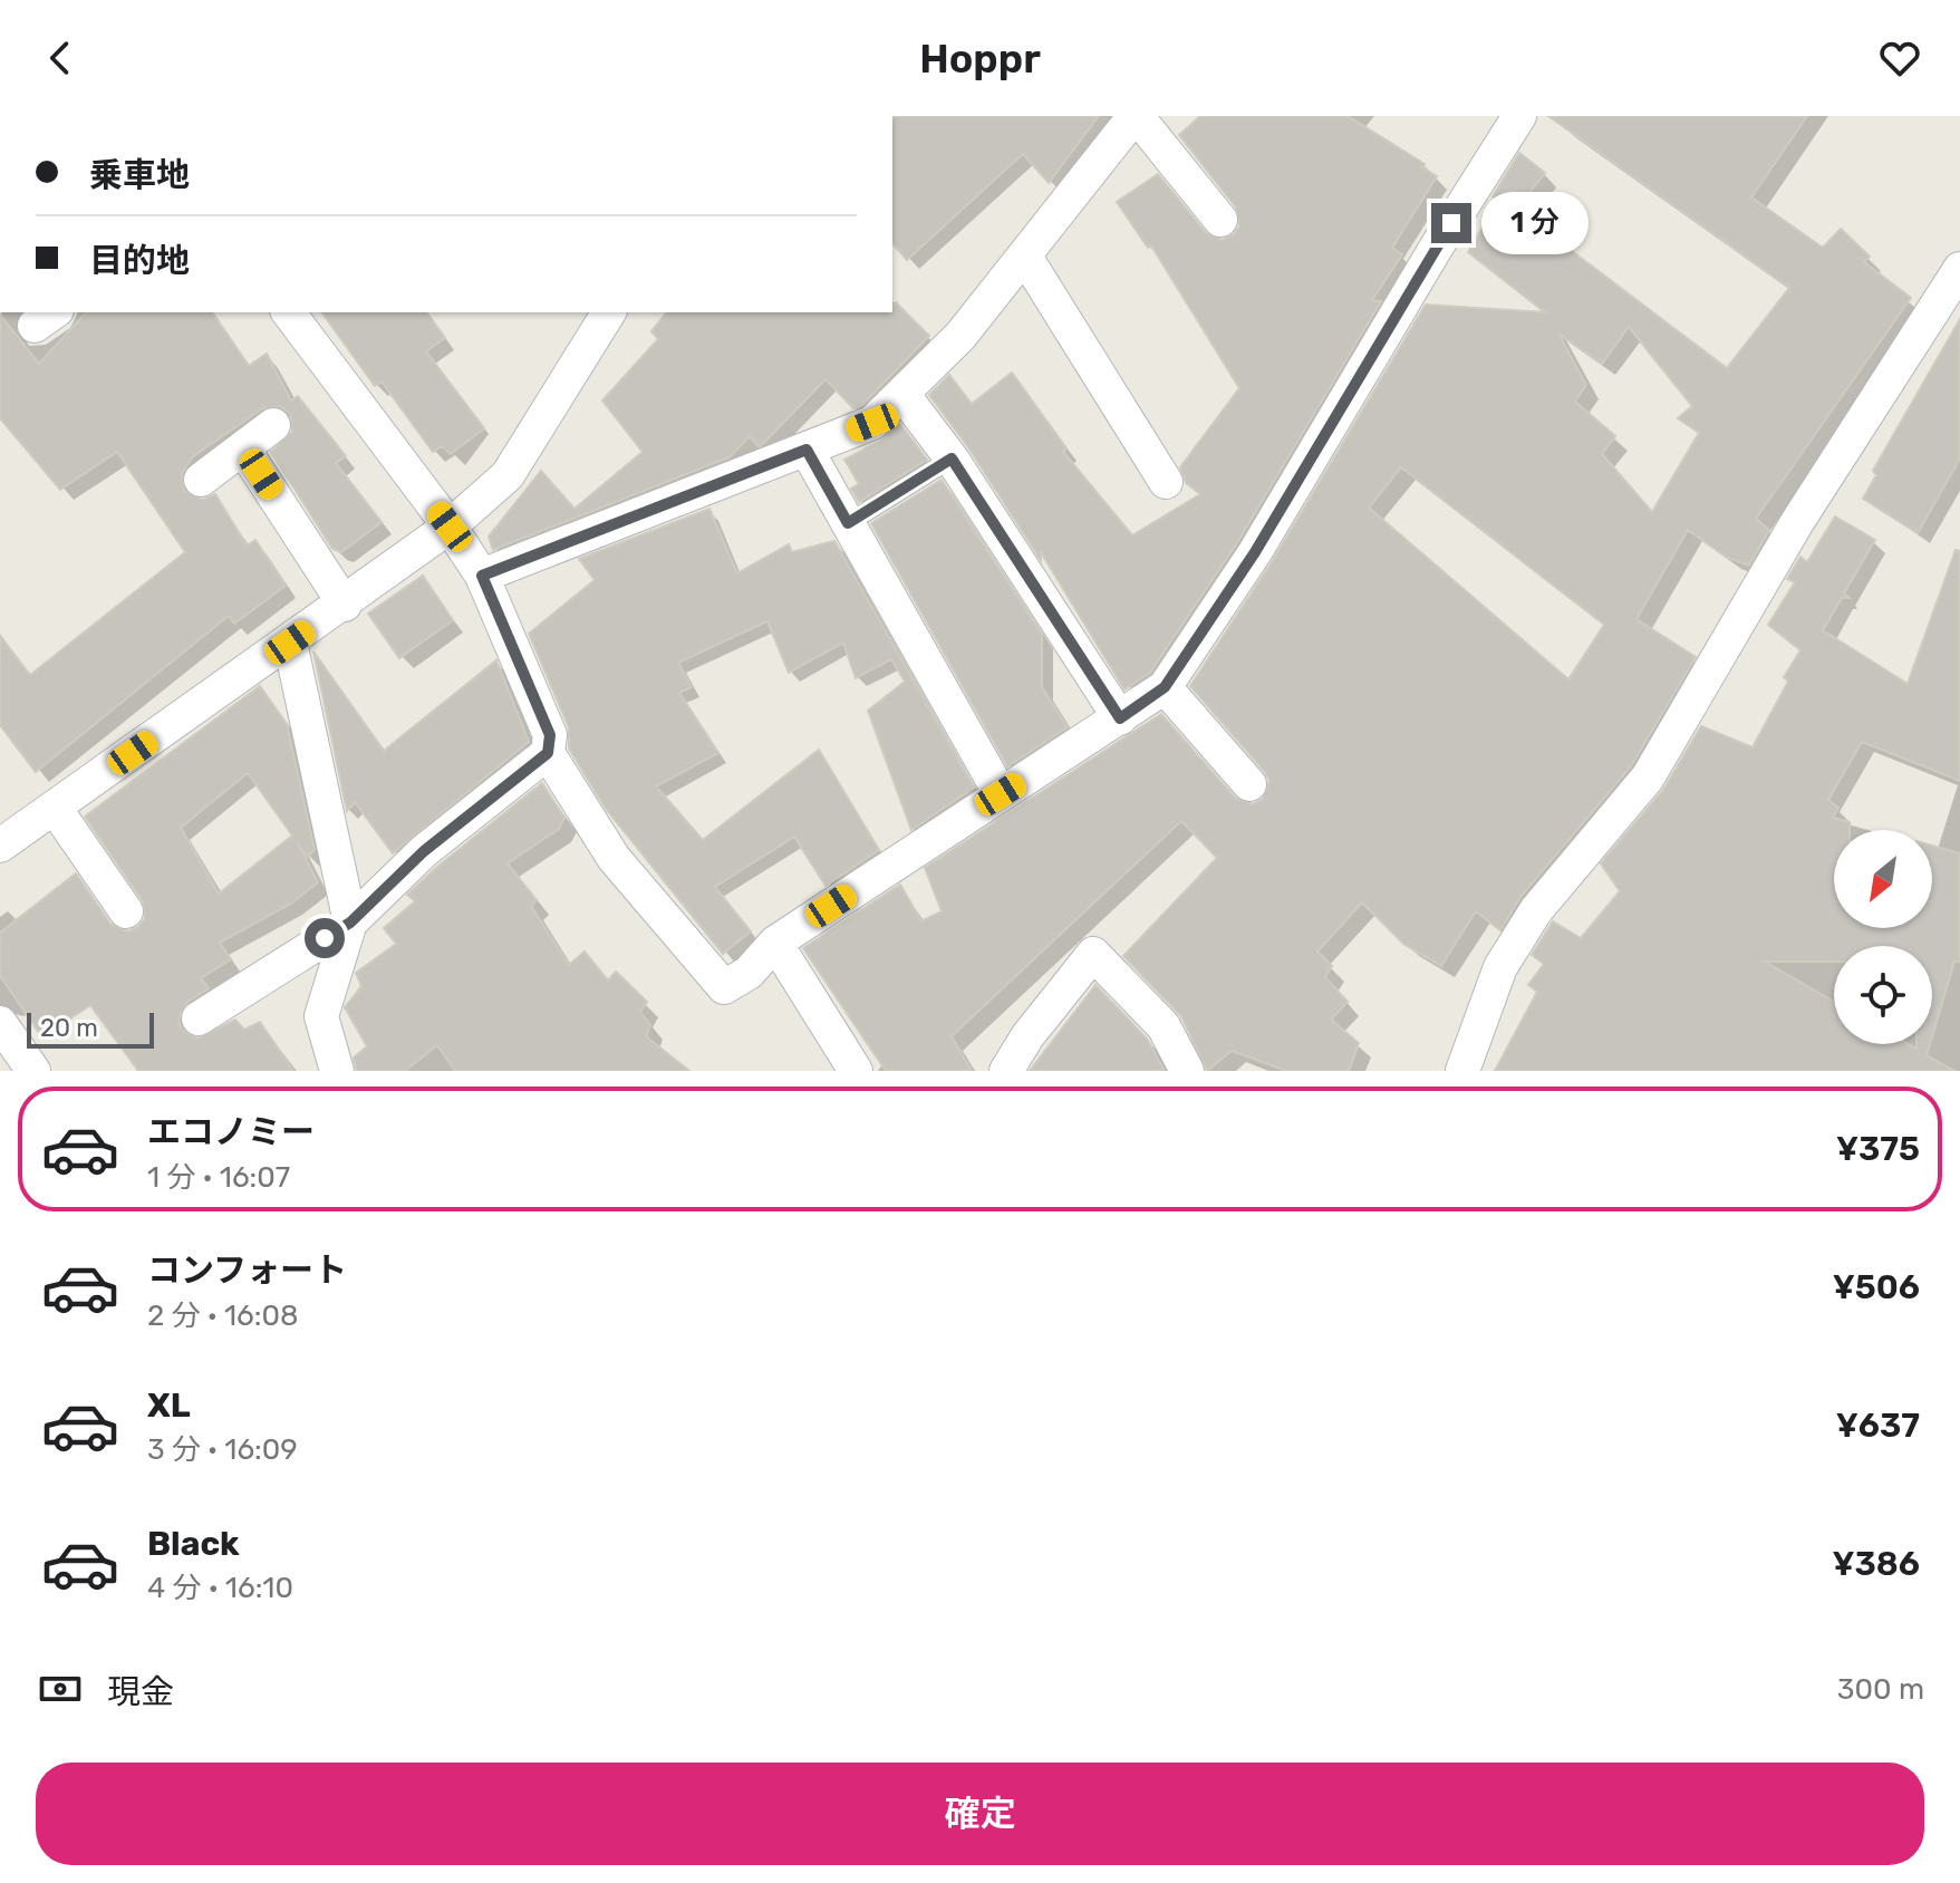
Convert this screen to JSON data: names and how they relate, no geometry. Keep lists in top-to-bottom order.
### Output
{
  "scale_bar": "20 m",
  "north": "bottom left",
  "page": {
    "header": "Hoppr",
    "banner": ["乗車地", "目的地"],
    "bubble": "1 分",
    "scale": "20 m",
    "list": [
      {
        "name": "エコノミー",
        "note": "1 分 · 16:07",
        "value": "¥375"
      },
      {
        "name": "コンフォート",
        "note": "2 分 · 16:08",
        "value": "¥506"
      },
      {
        "name": "XL",
        "note": "3 分 · 16:09",
        "value": "¥637"
      },
      {
        "name": "Black",
        "note": "4 分 · 16:10",
        "value": "¥386"
      }
    ],
    "pay": ["現金", "300 m"],
    "buttons": "確定"
  }
}
